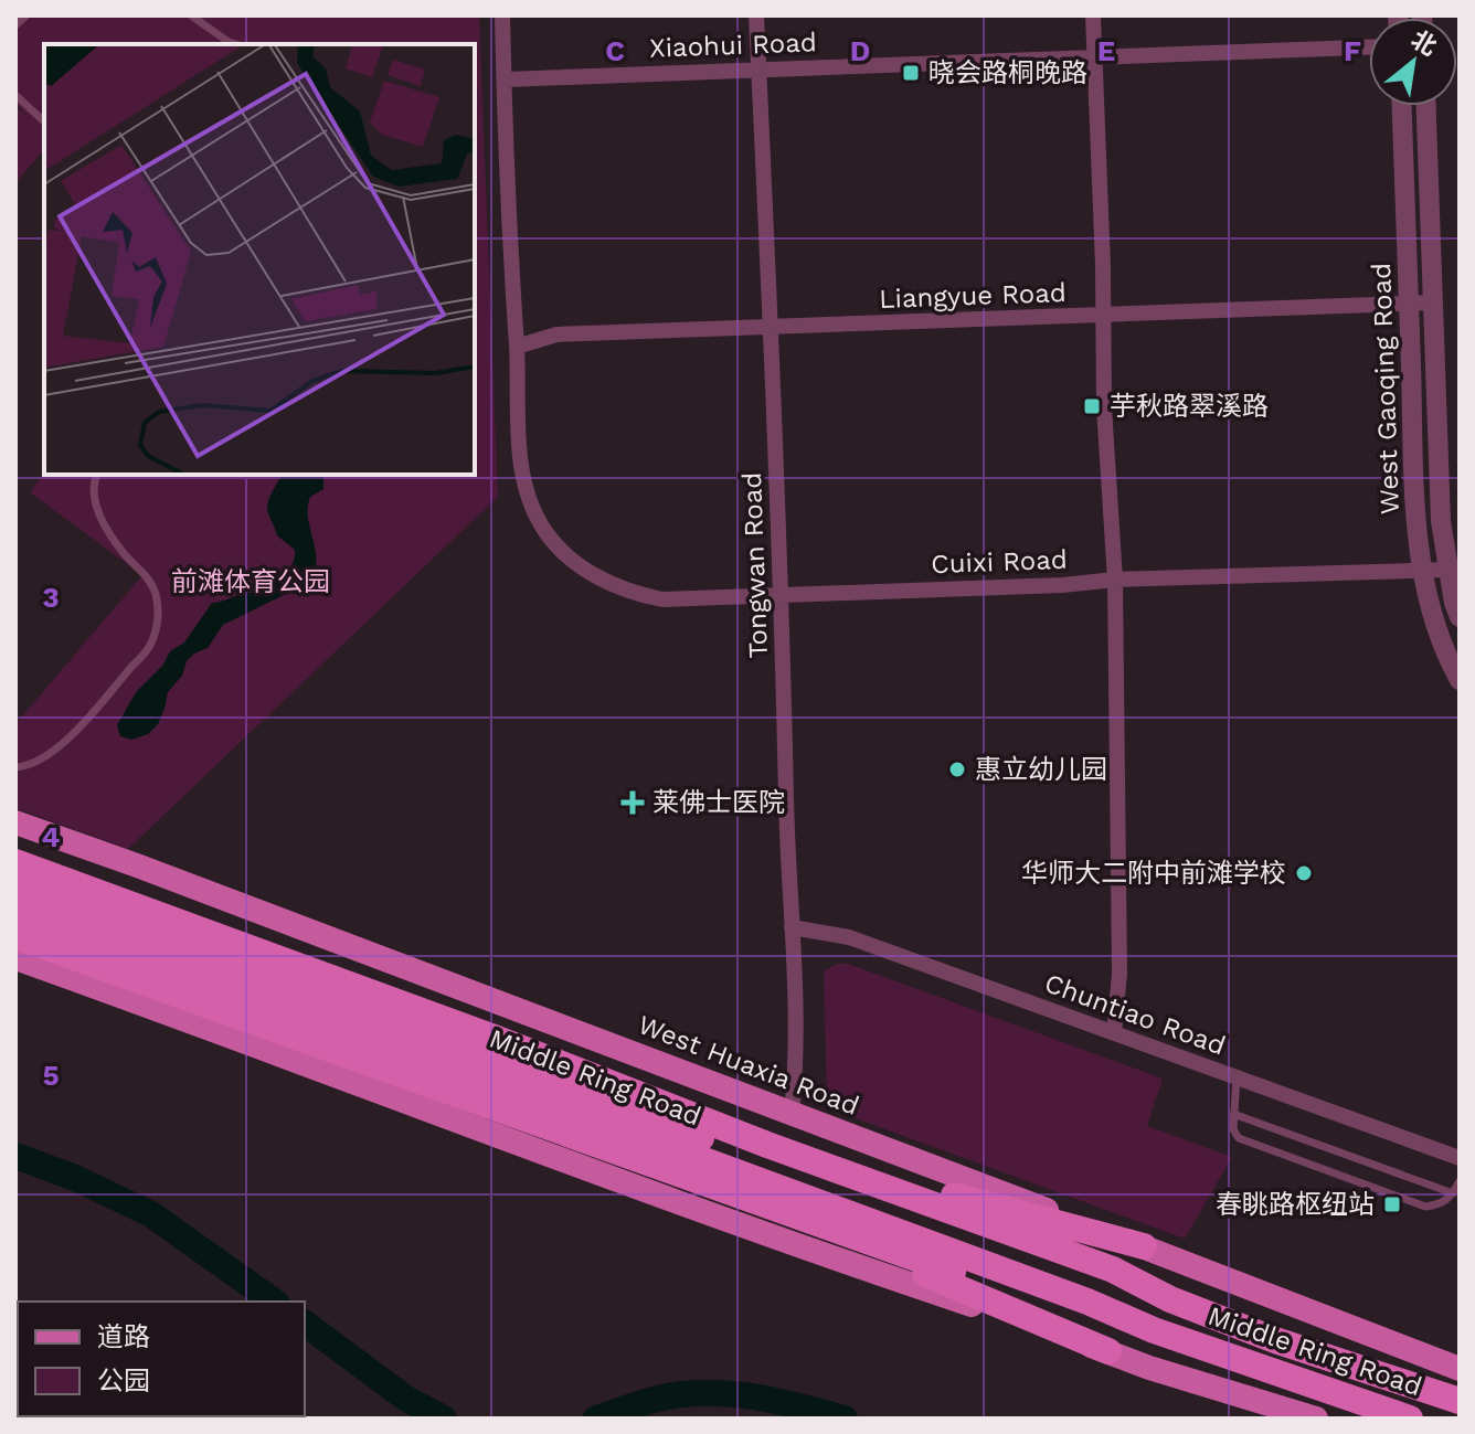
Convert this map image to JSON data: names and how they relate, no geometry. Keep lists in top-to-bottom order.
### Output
{
  "streets": {
    "highway": ["Middle Ring Road"],
    "main road": ["West Huaxia Road"],
    "street": [
      "Xiaohui Road",
      "Liangyue Road",
      "West Gaoqing Road",
      "Cuixi Road",
      "Tongwan Road",
      "Chuntiao Road"
    ]
  },
  "crossings": [
    ["Xiaohui Road", "Cuixi Road"],
    ["Xiaohui Road", "Tongwan Road"],
    ["Liangyue Road", "West Gaoqing Road"],
    ["Liangyue Road", "Cuixi Road"],
    ["Liangyue Road", "Tongwan Road"],
    ["West Gaoqing Road", "Cuixi Road"],
    ["Cuixi Road", "Tongwan Road"],
    ["Tongwan Road", "Chuntiao Road"],
    ["Tongwan Road", "West Huaxia Road"]
  ],
  "parks": ["前滩体育公园"],
  "places": {
    "transit": ["晓会路桐晚路", "芋秋路翠溪路", "春眺路枢纽站"],
    "other": ["惠立幼儿园", "华师大二附中前滩学校"],
    "health": ["莱佛士医院"]
  },
  "legend": ["道路", "公园"],
  "north": "top right",
  "grid": {
    "columns": [
      "C",
      "D",
      "E",
      "F"
    ],
    "rows": ["3", "4", "5"]
  }
}
